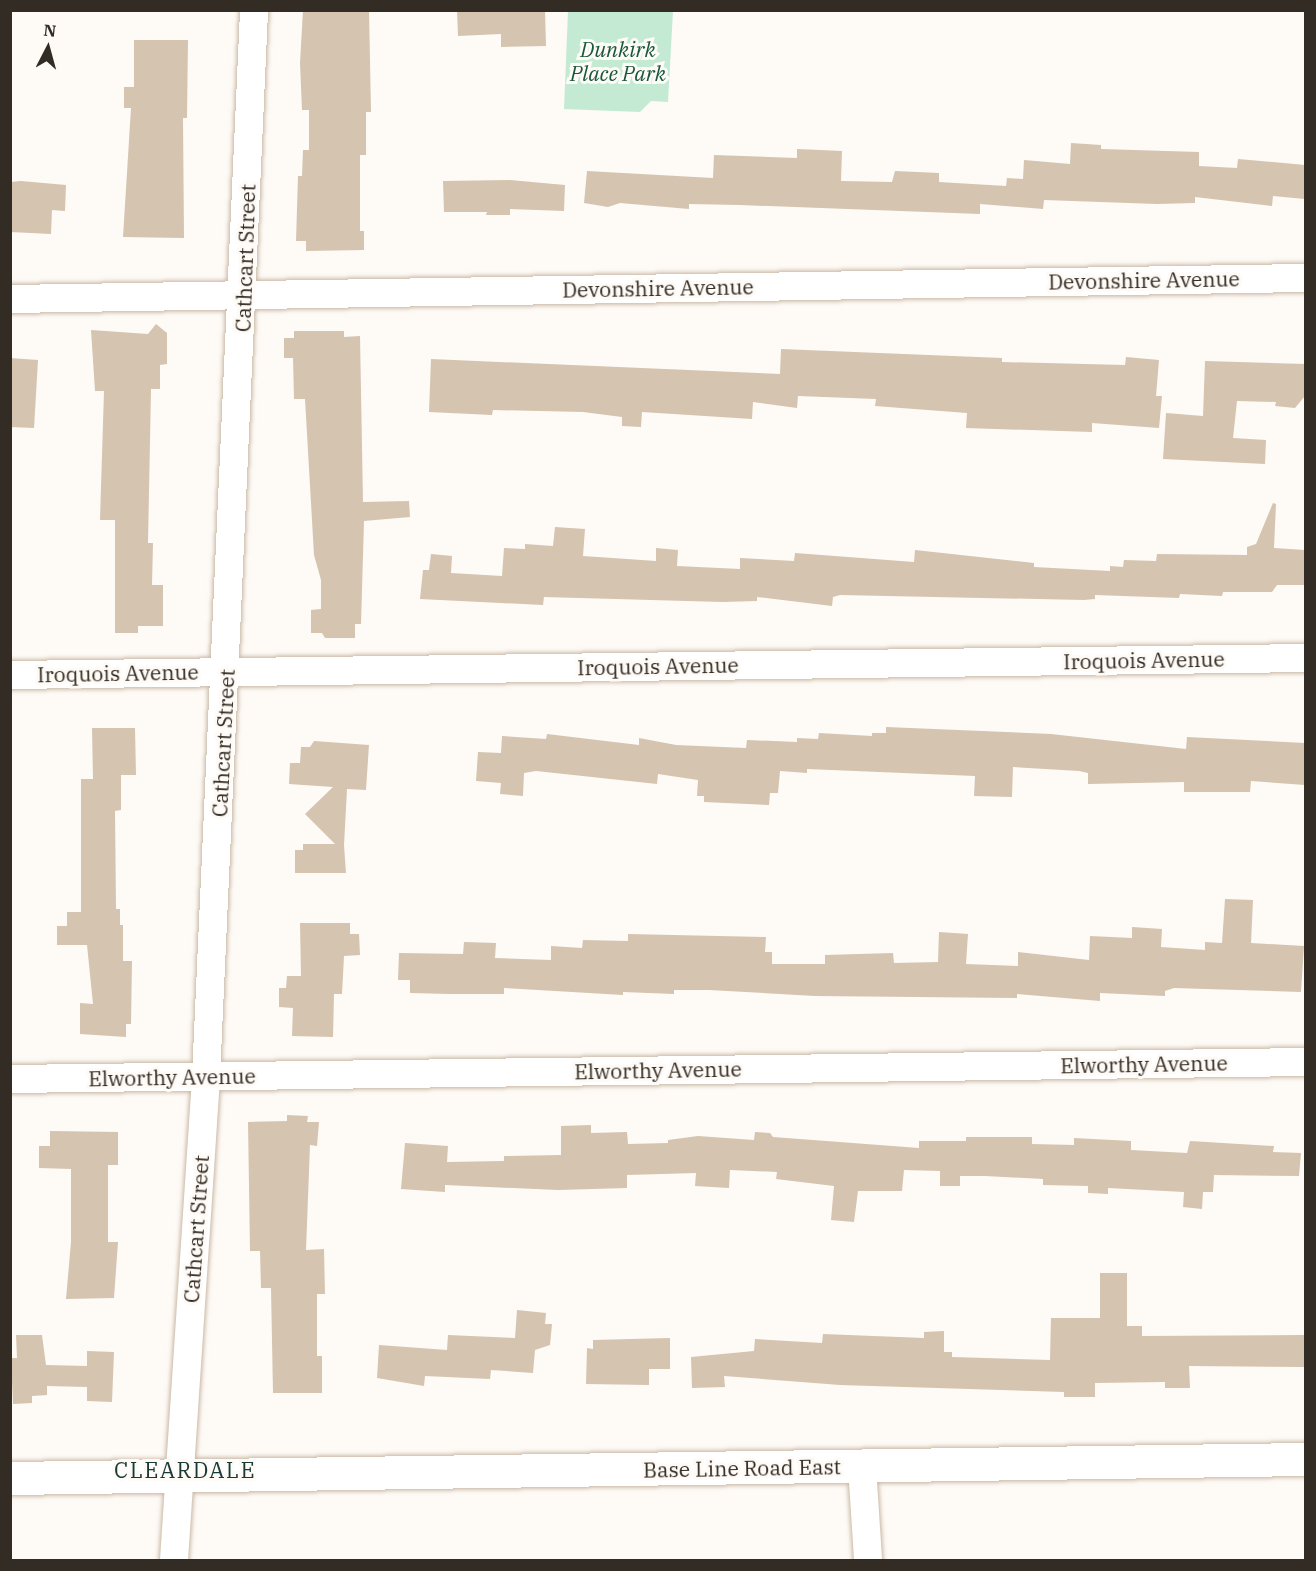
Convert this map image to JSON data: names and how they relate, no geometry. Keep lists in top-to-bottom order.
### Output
{
  "streets": {
    "street": [
      "Cathcart Street",
      "Devonshire Avenue",
      "Iroquois Avenue",
      "Elworthy Avenue",
      "Base Line Road East"
    ]
  },
  "crossings": [
    ["Cathcart Street", "Devonshire Avenue"],
    ["Cathcart Street", "Iroquois Avenue"],
    ["Cathcart Street", "Elworthy Avenue"],
    ["Cathcart Street", "Base Line Road East"]
  ],
  "districts": ["CLEARDALE"],
  "parks": ["Dunkirk Place Park"],
  "north": "top"
}
